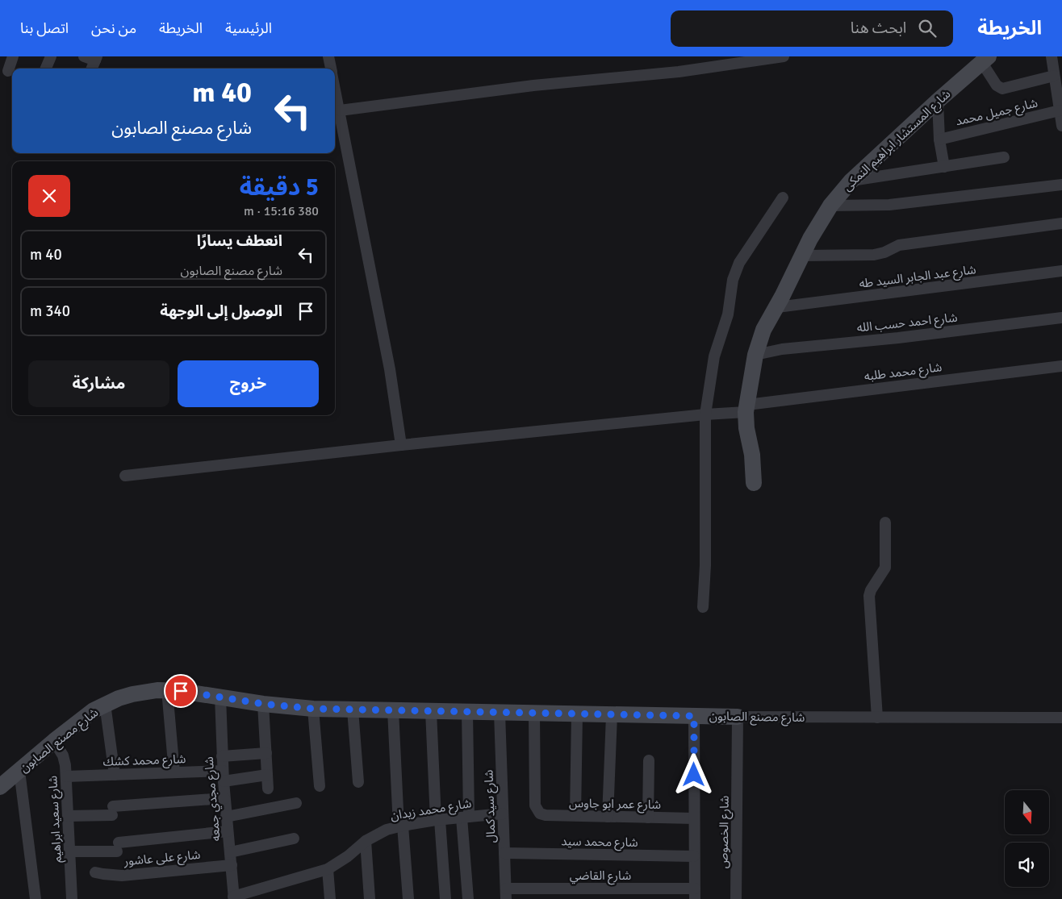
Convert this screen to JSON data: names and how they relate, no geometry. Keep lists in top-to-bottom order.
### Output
{
  "streets": {
    "street": [
      "شارع جميل محمد",
      "شارع المستشار ابراهيم النمكى",
      "شارع عبد الجابر السيد طه",
      "شارع احمد حسب الله",
      "شارع محمد طلبه",
      "شارع مصنع الصابون",
      "شارع محمد كشك",
      "شارع مجدي جمعه",
      "شارع عمر ابو جاوس",
      "شارع سيد كمال",
      "شارع محمد زيدان",
      "شارع سعيد ابراهيم",
      "شارع الخصوص",
      "شارع محمد سيد",
      "شارع على عاشور",
      "شارع القاضي"
    ]
  },
  "crossings": [
    ["شارع المستشار ابراهيم النمكى", "شارع عبد الجابر السيد طه"],
    ["شارع المستشار ابراهيم النمكى", "شارع احمد حسب الله"],
    ["شارع المستشار ابراهيم النمكى", "شارع محمد طلبه"],
    ["شارع مصنع الصابون", "شارع مجدي جمعه"],
    ["شارع مصنع الصابون", "شارع عمر ابو جاوس"],
    ["شارع مصنع الصابون", "شارع سيد كمال"],
    ["شارع مصنع الصابون", "شارع سعيد ابراهيم"],
    ["شارع مصنع الصابون", "شارع الخصوص"],
    ["شارع محمد كشك", "شارع مجدي جمعه"],
    ["شارع محمد كشك", "شارع سعيد ابراهيم"],
    ["شارع مجدي جمعه", "شارع محمد زيدان"],
    ["شارع مجدي جمعه", "شارع على عاشور"],
    ["شارع سيد كمال", "شارع محمد زيدان"],
    ["شارع سيد كمال", "شارع محمد سيد"],
    ["شارع سيد كمال", "شارع القاضي"]
  ],
  "north": "bottom",
  "page": {
    "header": "الخريطة",
    "search": "ابحث هنا",
    "nav": [
      "الرئيسية",
      "الخريطة",
      "من نحن",
      "اتصل بنا"
    ],
    "turn": ["40 m", "شارع مصنع الصابون"],
    "heading": ["5 دقيقة", "380 m · 15:16"],
    "list": [
      {
        "name": "انعطف يسارًا",
        "note": "شارع مصنع الصابون",
        "value": "40 m"
      },
      {
        "name": "الوصول إلى الوجهة",
        "value": "340 m"
      }
    ],
    "buttons": ["خروج", "مشاركة"]
  }
}
